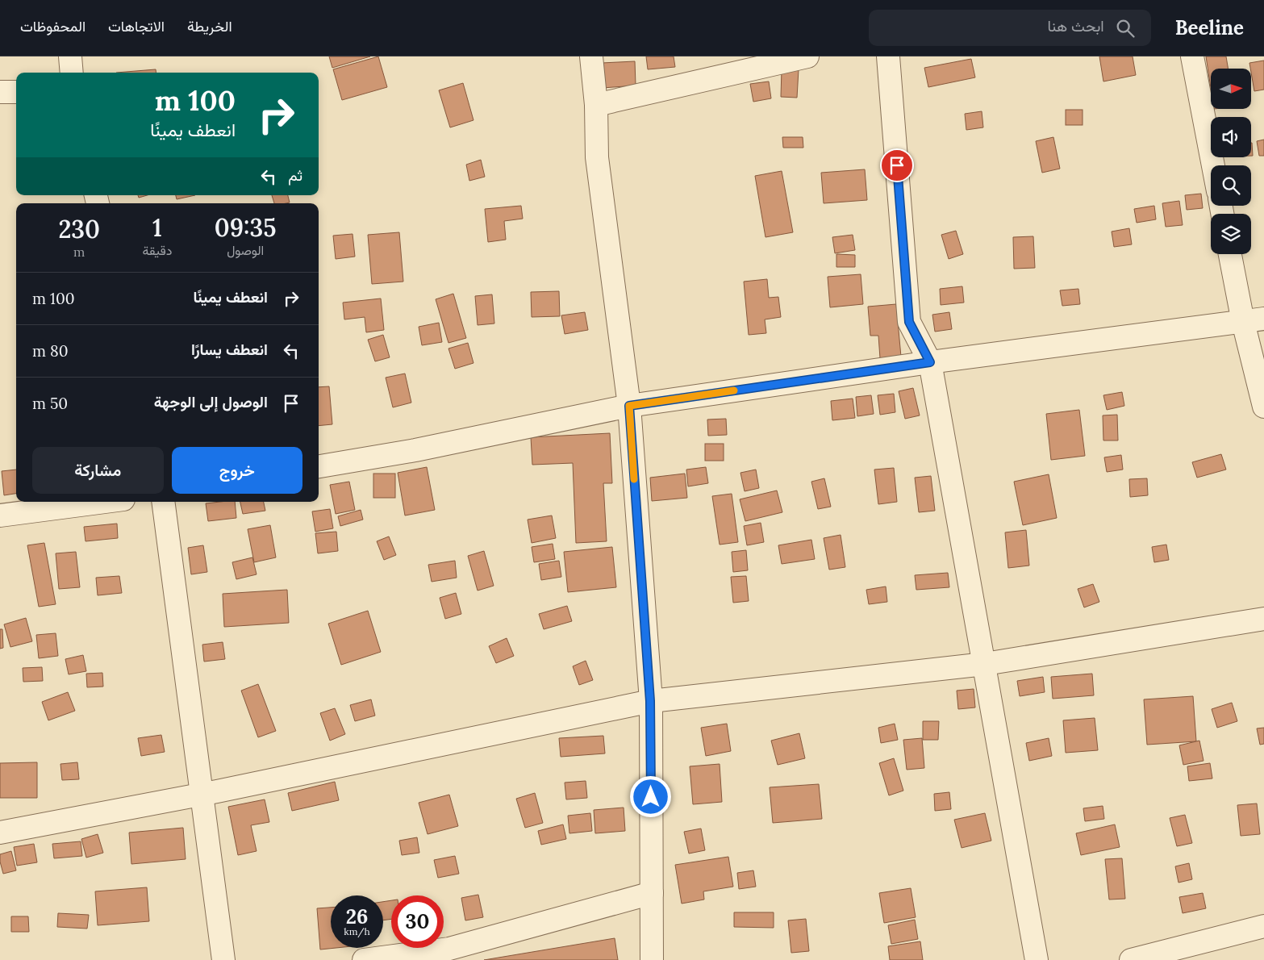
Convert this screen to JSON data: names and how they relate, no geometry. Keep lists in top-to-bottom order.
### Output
{
  "north": "right",
  "page": {
    "header": "Beeline",
    "search": "ابحث هنا",
    "nav": ["الخريطة", "الاتجاهات", "المحفوظات"],
    "turn": ["100 m", "انعطف يمينًا"],
    "then": "ثم",
    "eta": [
      "09:35",
      "الوصول",
      "1",
      "دقيقة",
      "230",
      "m"
    ],
    "list": [
      {
        "name": "انعطف يمينًا",
        "value": "100 m"
      },
      {
        "name": "انعطف يسارًا",
        "value": "80 m"
      },
      {
        "name": "الوصول إلى الوجهة",
        "value": "50 m"
      }
    ],
    "buttons": ["خروج", "مشاركة"],
    "speed": "26 km/h",
    "limit": "30"
  }
}
